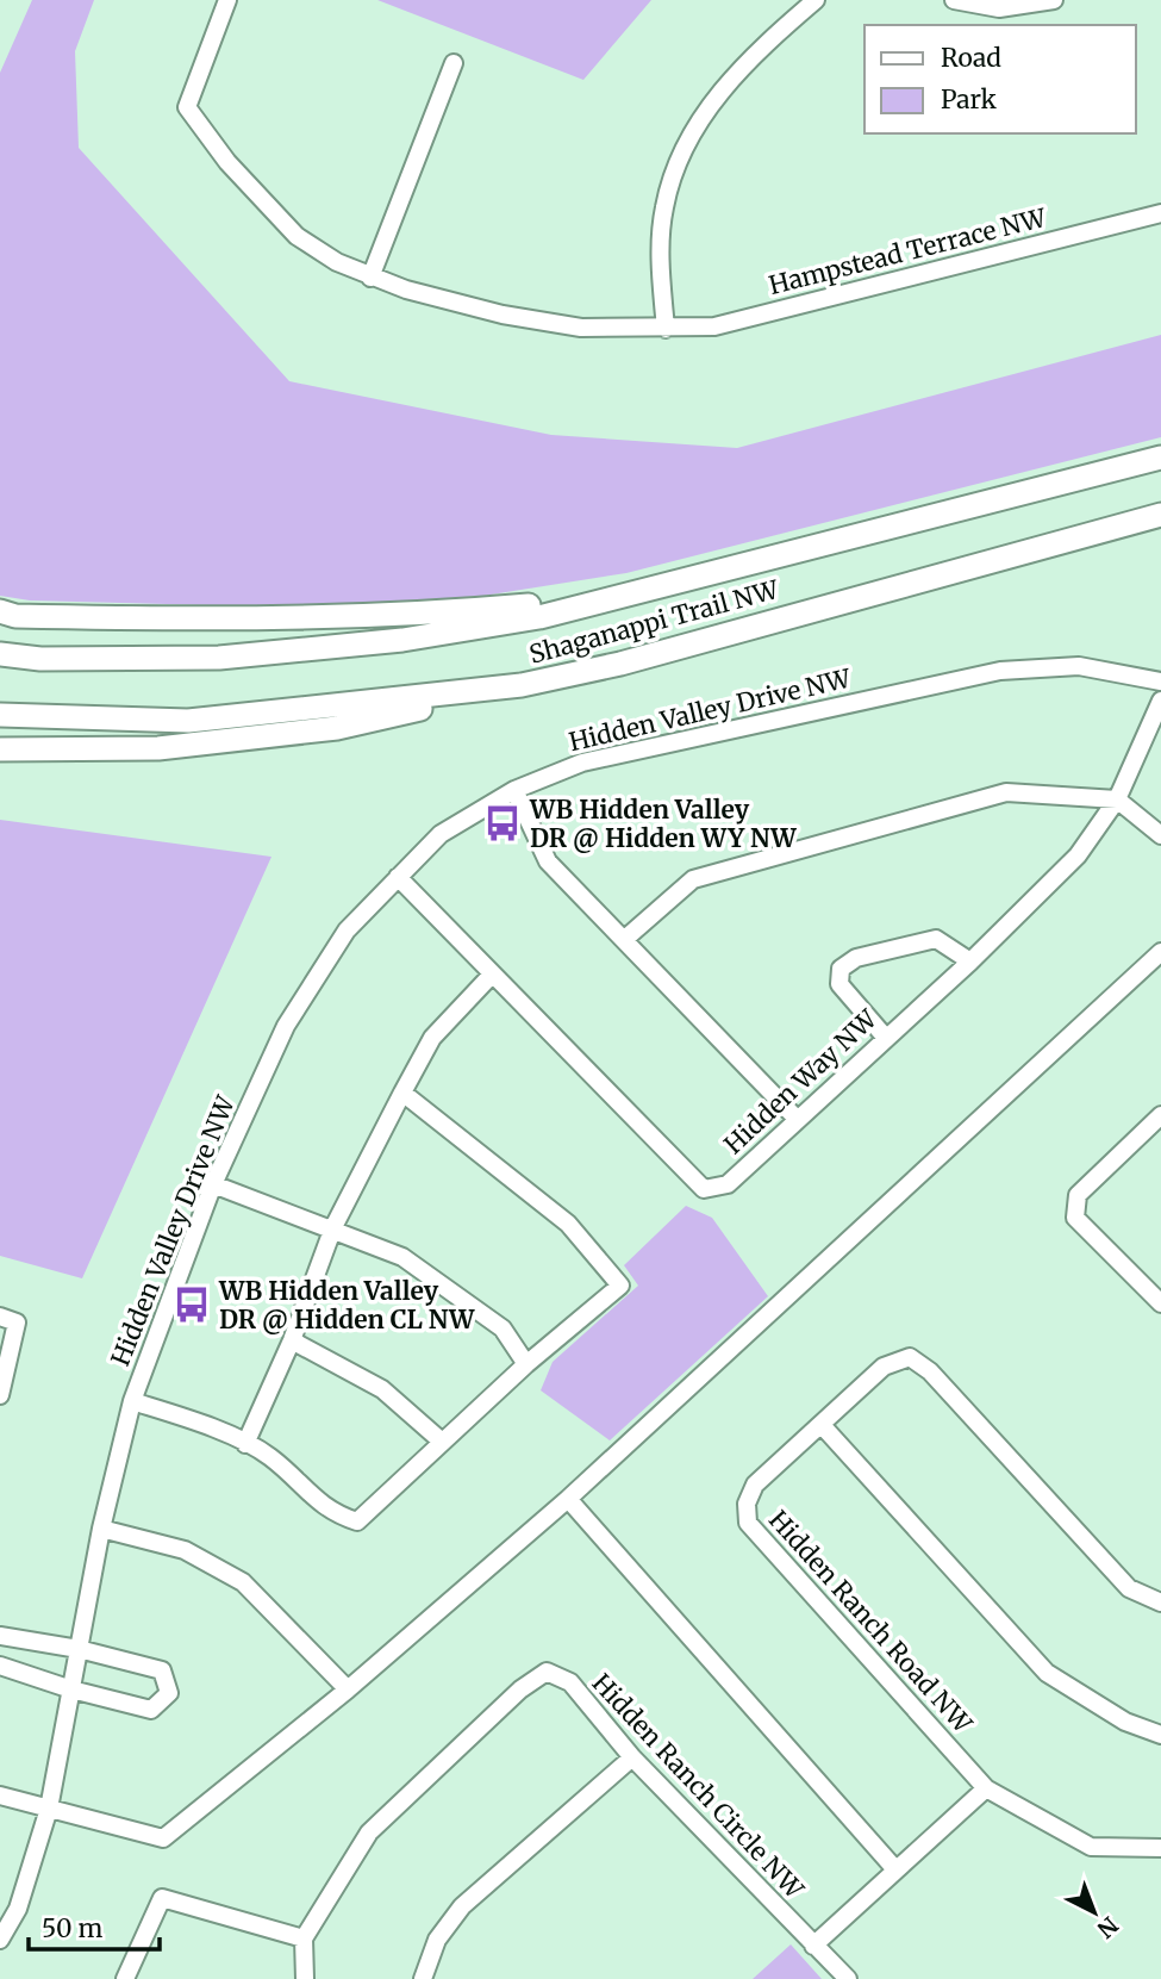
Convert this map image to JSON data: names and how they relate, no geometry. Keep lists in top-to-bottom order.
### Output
{
  "streets": {
    "main road": ["Shaganappi Trail NW"],
    "street": [
      "Hampstead Terrace NW",
      "Hidden Valley Drive NW",
      "Hidden Way NW",
      "Hidden Ranch Road NW",
      "Hidden Ranch Circle NW"
    ]
  },
  "crossings": [
    ["Hidden Valley Drive NW", "Hidden Way NW"]
  ],
  "places": {
    "bus stop": ["WB Hidden Valley DR @ Hidden WY NW", "WB Hidden Valley DR @ Hidden CL NW"]
  },
  "legend": ["Road", "Park"],
  "scale_bar": "50 m",
  "north": "bottom right"
}
